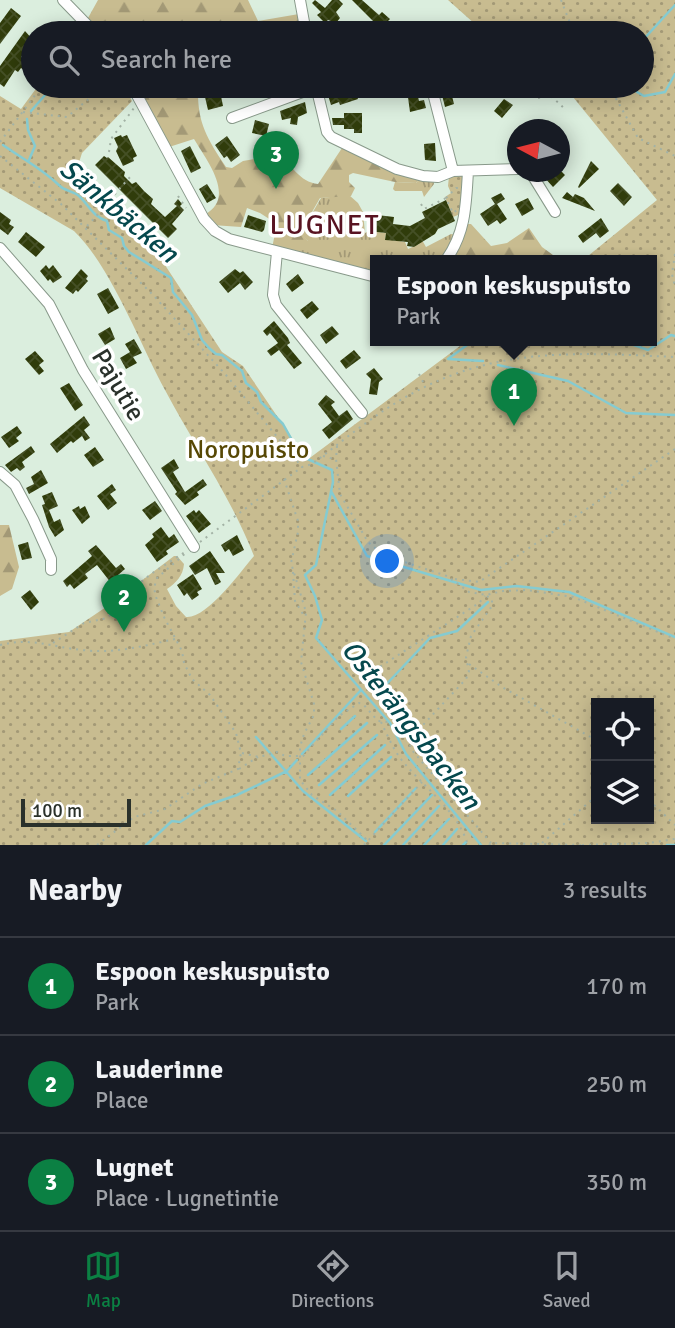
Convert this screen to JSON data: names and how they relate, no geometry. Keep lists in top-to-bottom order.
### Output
{
  "streets": {
    "street": ["Pajutie"]
  },
  "districts": ["LUGNET"],
  "water": ["Sänkbäcken", "Osterängsbacken"],
  "parks": ["Noropuisto"],
  "scale_bar": "100 m",
  "north": "left",
  "page": {
    "search": "Search here",
    "pins": ["3", "1", "2"],
    "popup": ["Espoon keskuspuisto", "Park"],
    "scale": "100 m",
    "heading": ["Nearby", "3 results"],
    "list": [
      {
        "mark": "1",
        "name": "Espoon keskuspuisto",
        "note": "Park",
        "value": "170 m"
      },
      {
        "mark": "2",
        "name": "Lauderinne",
        "note": "Place",
        "value": "250 m"
      },
      {
        "mark": "3",
        "name": "Lugnet",
        "note": "Place · Lugnetintie",
        "value": "350 m"
      }
    ],
    "nav": ["Map", "Directions", "Saved"]
  }
}
